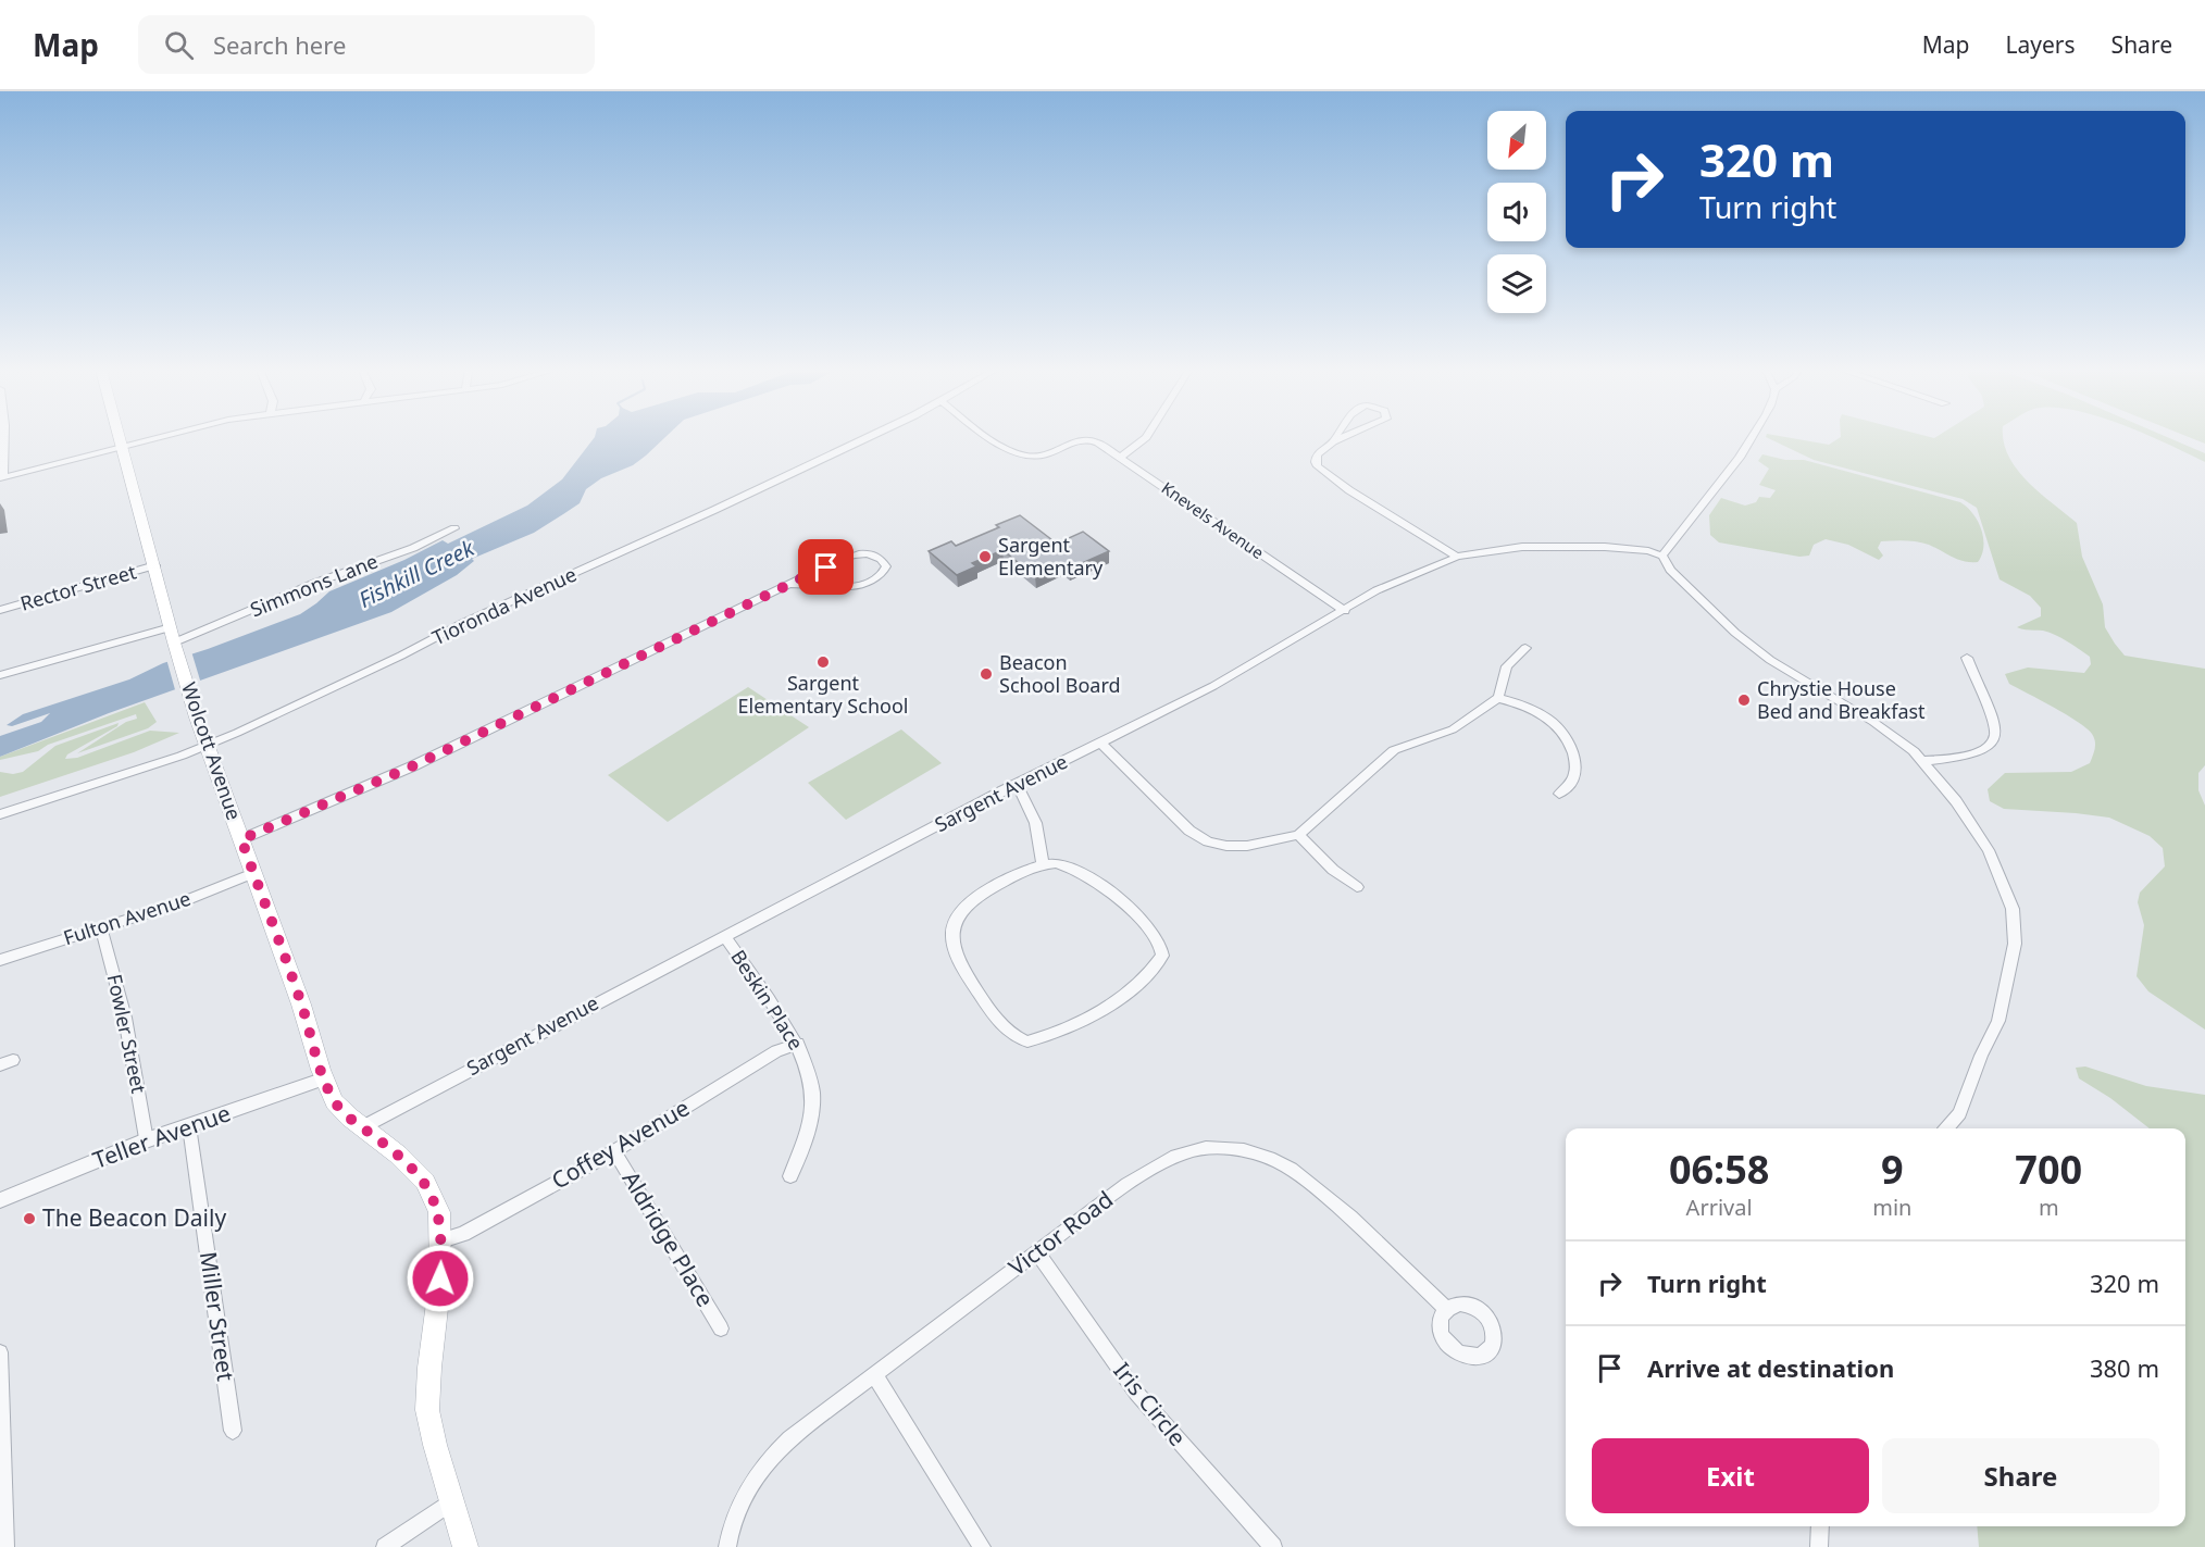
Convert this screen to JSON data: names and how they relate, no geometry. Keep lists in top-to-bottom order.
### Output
{
  "streets": {
    "main road": ["Wolcott Avenue"],
    "street": [
      "Knevels Avenue",
      "Simmons Lane",
      "Rector Street",
      "Tioronda Avenue",
      "Sargent Avenue",
      "Fulton Avenue",
      "Beskin Place",
      "Fowler Street",
      "Teller Avenue",
      "Coffey Avenue",
      "Victor Road",
      "Aldridge Place",
      "Miller Street",
      "Iris Circle"
    ]
  },
  "crossings": [
    ["Knevels Avenue", "Sargent Avenue"],
    ["Simmons Lane", "Wolcott Avenue"],
    ["Rector Street", "Wolcott Avenue"],
    ["Tioronda Avenue", "Wolcott Avenue"],
    ["Wolcott Avenue", "Sargent Avenue"],
    ["Wolcott Avenue", "Fulton Avenue"],
    ["Wolcott Avenue", "Teller Avenue"],
    ["Wolcott Avenue", "Coffey Avenue"],
    ["Sargent Avenue", "Beskin Place"],
    ["Fulton Avenue", "Fowler Street"],
    ["Beskin Place", "Coffey Avenue"],
    ["Fowler Street", "Teller Avenue"],
    ["Teller Avenue", "Miller Street"],
    ["Coffey Avenue", "Aldridge Place"],
    ["Victor Road", "Iris Circle"]
  ],
  "water": ["Fishkill Creek"],
  "places": [
    "Sargent Elementary",
    "Sargent Elementary School",
    "Beacon School Board",
    "Chrystie House Bed and Breakfast",
    "The Beacon Daily"
  ],
  "north": "bottom left",
  "page": {
    "header": "Map",
    "search": "Search here",
    "nav": ["Map", "Layers", "Share"],
    "turn": ["320 m", "Turn right"],
    "eta": [
      "06:58",
      "Arrival",
      "9",
      "min",
      "700",
      "m"
    ],
    "list": [
      {
        "name": "Turn right",
        "value": "320 m"
      },
      {
        "name": "Arrive at destination",
        "value": "380 m"
      }
    ],
    "buttons": ["Exit", "Share"]
  }
}
